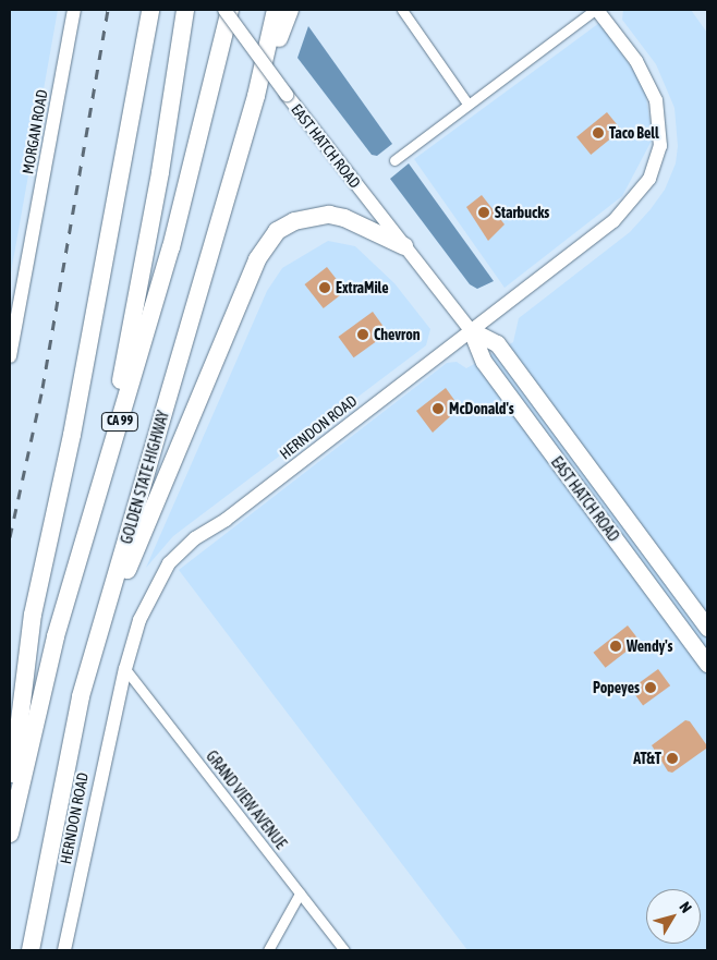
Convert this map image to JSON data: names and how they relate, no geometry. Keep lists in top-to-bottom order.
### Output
{
  "streets": {
    "highway": ["CA 99", "GOLDEN STATE HIGHWAY"],
    "main road": ["EAST HATCH ROAD"],
    "street": ["MORGAN ROAD", "HERNDON ROAD", "GRAND VIEW AVENUE"]
  },
  "crossings": [
    ["EAST HATCH ROAD", "HERNDON ROAD"],
    ["HERNDON ROAD", "GRAND VIEW AVENUE"]
  ],
  "places": [
    "Taco Bell",
    "Starbucks",
    "ExtraMile",
    "Chevron",
    "McDonald's",
    "Wendy's",
    "Popeyes",
    "AT&T"
  ],
  "north": "top right"
}
